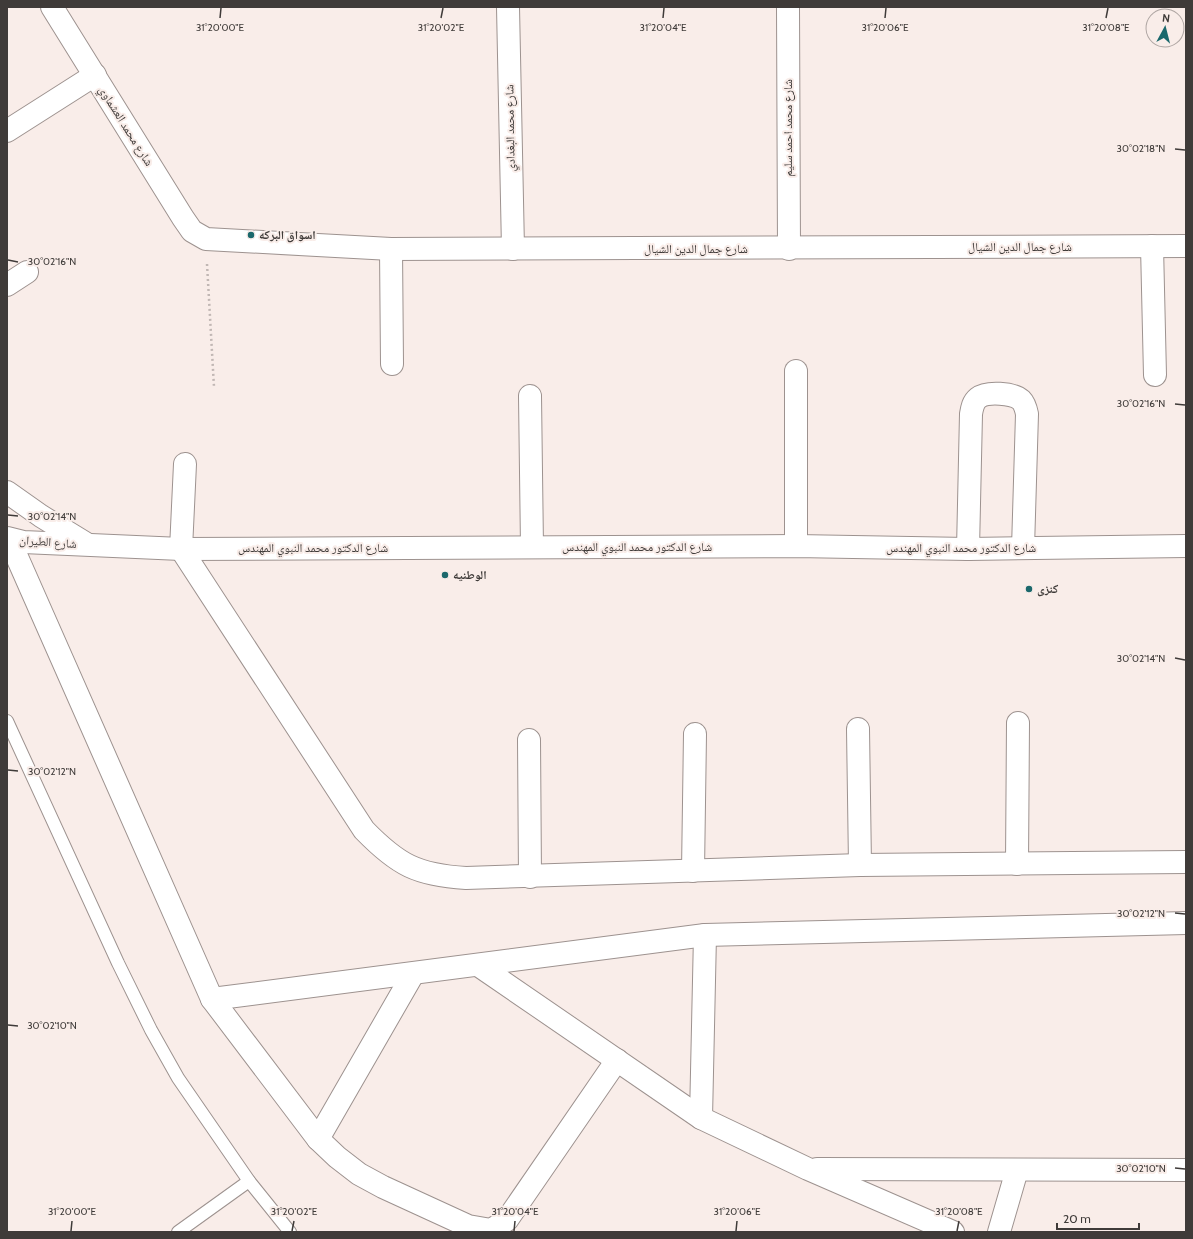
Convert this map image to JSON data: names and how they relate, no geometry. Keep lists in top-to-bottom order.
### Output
{
  "streets": {
    "street": [
      "شارع محمد العشماوي",
      "شارع محمد البغدادي",
      "شارع محمد احمد سليم",
      "شارع جمال الدين الشيال",
      "شارع الطيران",
      "شارع الدكتور محمد النبوي المهندس"
    ]
  },
  "crossings": [
    ["شارع محمد العشماوي", "شارع جمال الدين الشيال"],
    ["شارع محمد البغدادي", "شارع جمال الدين الشيال"],
    ["شارع محمد احمد سليم", "شارع جمال الدين الشيال"],
    ["شارع الطيران", "شارع الدكتور محمد النبوي المهندس"]
  ],
  "places": ["اسواق البركه", "الوطنيه", "كنزى"],
  "scale_bar": "20 m",
  "north": "top",
  "coordinates": [
    "31°20'00\"E",
    "31°20'02\"E",
    "31°20'04\"E",
    "31°20'06\"E",
    "31°20'08\"E",
    "30°02'18\"N",
    "30°02'16\"N",
    "30°02'14\"N",
    "30°02'12\"N",
    "30°02'10\"N"
  ]
}
